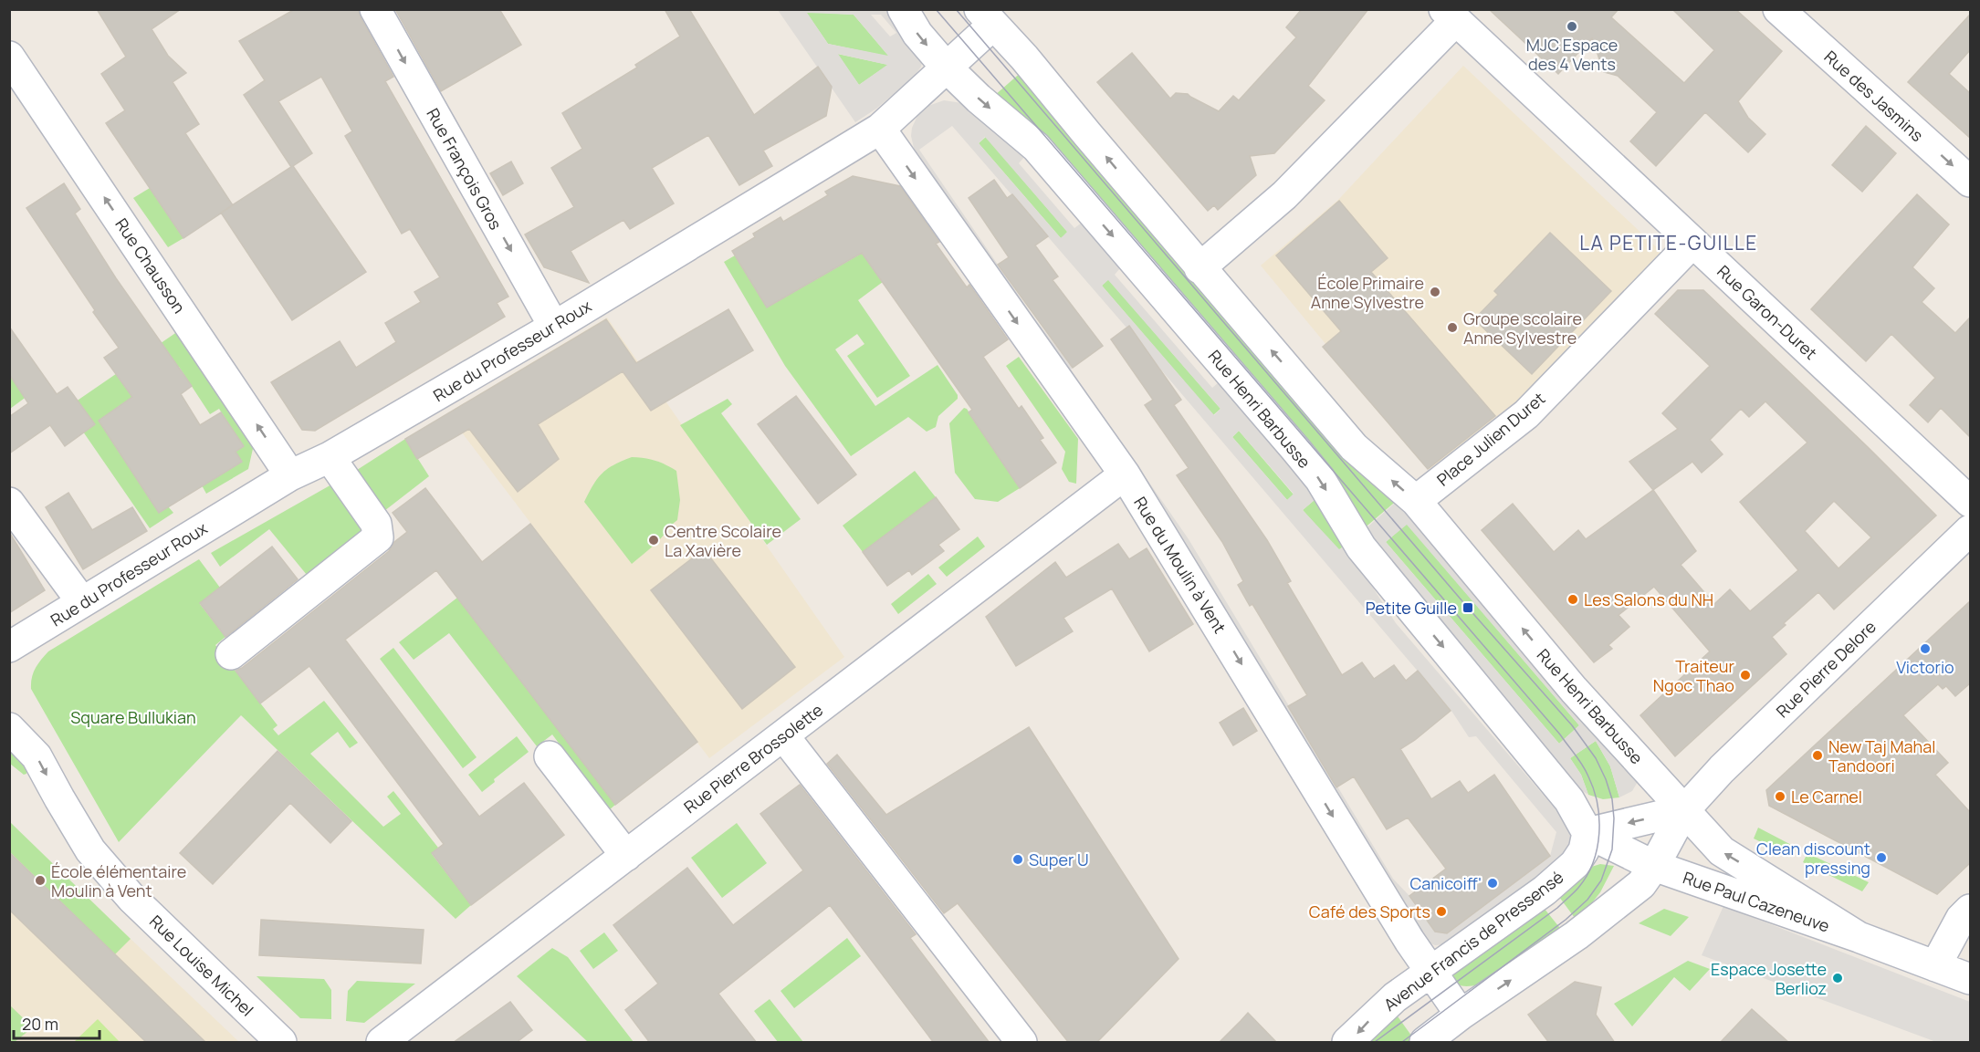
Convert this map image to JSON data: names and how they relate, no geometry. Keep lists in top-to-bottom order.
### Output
{
  "streets": {
    "street": [
      "Rue des Jasmins",
      "Rue François Gros",
      "Rue Chausson",
      "Rue Garon-Duret",
      "Rue du Professeur Roux",
      "Rue Henri Barbusse",
      "Place Julien Duret",
      "Rue du Moulin à Vent",
      "Rue Pierre Delore",
      "Rue Pierre Brossolette",
      "Rue Paul Cazeneuve",
      "Avenue Francis de Pressensé",
      "Rue Louise Michel"
    ]
  },
  "crossings": [
    ["Rue François Gros", "Rue du Professeur Roux"],
    ["Rue Chausson", "Rue du Professeur Roux"],
    ["Rue Garon-Duret", "Place Julien Duret"],
    ["Rue du Professeur Roux", "Rue Henri Barbusse"],
    ["Rue du Professeur Roux", "Rue du Moulin à Vent"],
    ["Rue Henri Barbusse", "Rue Pierre Delore"],
    ["Rue Henri Barbusse", "Rue Paul Cazeneuve"],
    ["Rue Henri Barbusse", "Avenue Francis de Pressensé"],
    ["Rue du Moulin à Vent", "Rue Pierre Brossolette"],
    ["Rue du Moulin à Vent", "Avenue Francis de Pressensé"],
    ["Rue Pierre Delore", "Rue Paul Cazeneuve"],
    ["Rue Paul Cazeneuve", "Avenue Francis de Pressensé"]
  ],
  "one_way": [
    "Rue des Jasmins",
    "Rue François Gros",
    "Rue Chausson",
    "Rue du Moulin à Vent",
    "Rue Louise Michel"
  ],
  "districts": ["LA PETITE-GUILLE"],
  "parks": ["Square Bullukian"],
  "places": {
    "other": [
      "MJC Espace des 4 Vents",
      "École Primaire Anne Sylvestre",
      "Groupe scolaire Anne Sylvestre",
      "Centre Scolaire La Xavière",
      "Les Salons du NH",
      "Victorio",
      "Traiteur Ngoc Thao",
      "New Taj Mahal Tandoori",
      "Le Carnel",
      "Clean discount pressing",
      "Super U",
      "École élémentaire Moulin à Vent",
      "Canicoiff'",
      "Café des Sports",
      "Espace Josette Berlioz"
    ],
    "transit": ["Petite Guille"]
  },
  "scale_bar": "20 m"
}
